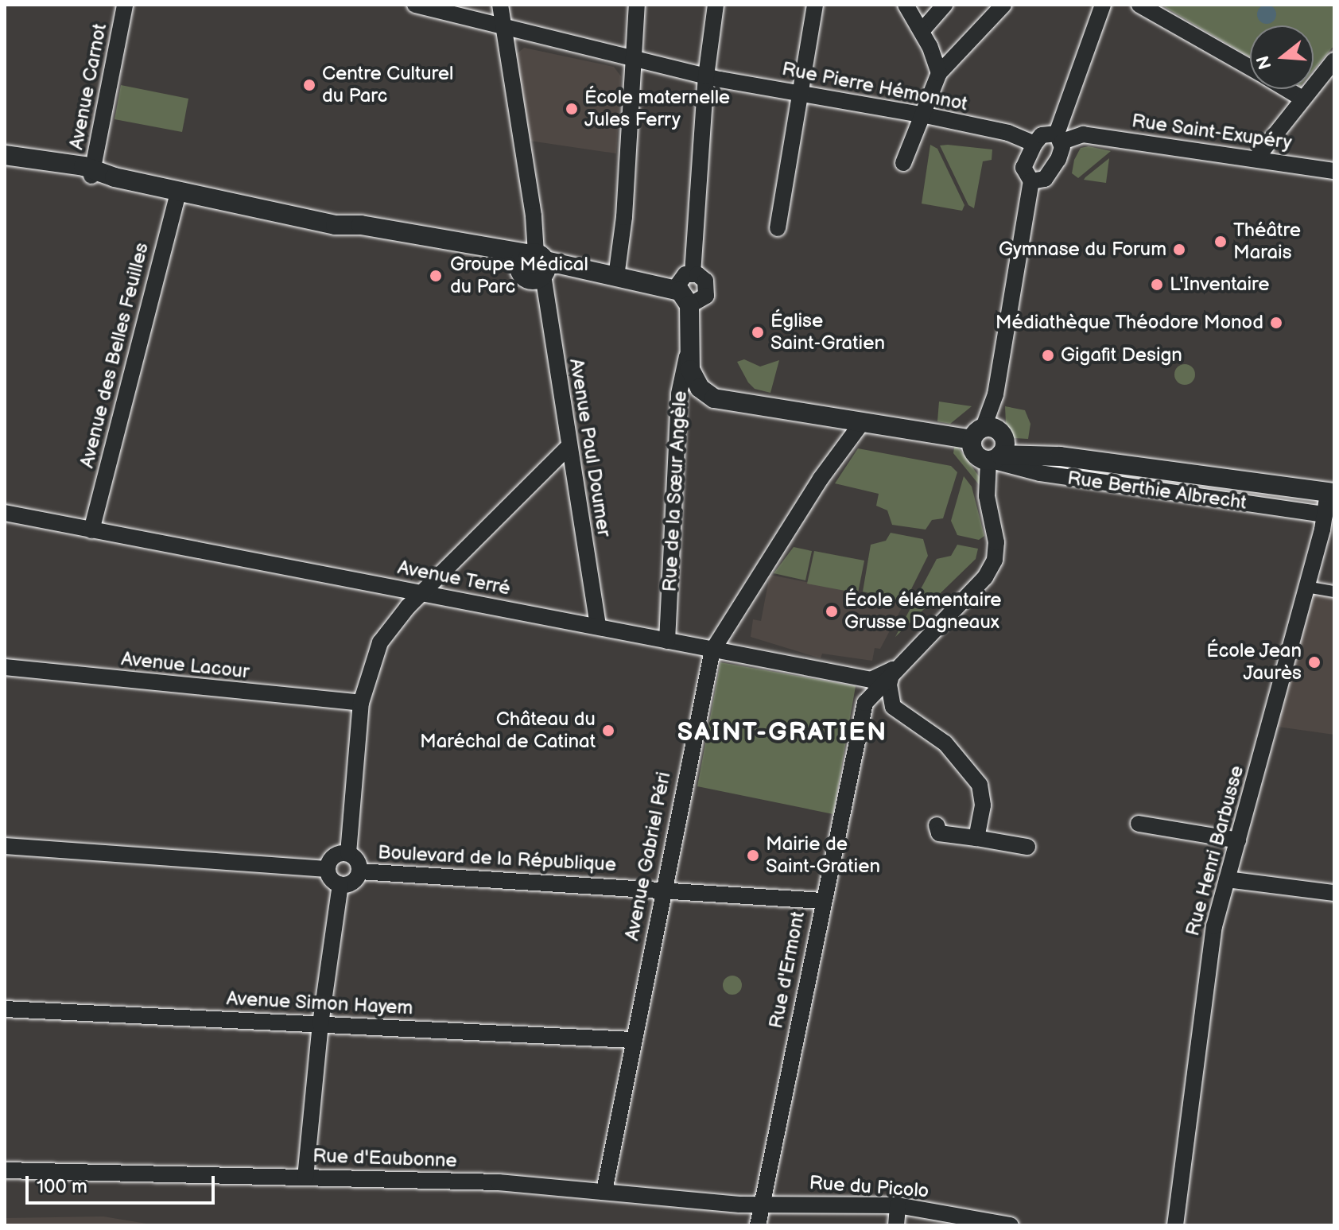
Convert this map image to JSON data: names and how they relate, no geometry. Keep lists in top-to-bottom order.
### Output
{
  "streets": {
    "street": [
      "Avenue Carnot",
      "Rue Pierre Hémonnot",
      "Rue Saint-Exupéry",
      "Avenue des Belles Feuilles",
      "Avenue Paul Doumer",
      "Rue Berthie Albrecht",
      "Rue de la Sœur Angèle",
      "Avenue Terré",
      "Avenue Lacour",
      "Rue Henri Barbusse",
      "Avenue Gabriel Péri",
      "Boulevard de la République",
      "Rue d'Ermont",
      "Avenue Simon Hayem",
      "Rue d'Eaubonne",
      "Rue du Picolo"
    ]
  },
  "crossings": [
    ["Rue Pierre Hémonnot", "Rue Saint-Exupéry"],
    ["Rue Pierre Hémonnot", "Avenue Paul Doumer"],
    ["Rue Pierre Hémonnot", "Rue d'Ermont"],
    ["Rue Saint-Exupéry", "Rue d'Ermont"],
    ["Avenue des Belles Feuilles", "Avenue Terré"],
    ["Avenue Paul Doumer", "Avenue Terré"],
    ["Rue Berthie Albrecht", "Rue Henri Barbusse"],
    ["Rue Berthie Albrecht", "Rue d'Ermont"],
    ["Rue de la Sœur Angèle", "Avenue Terré"],
    ["Avenue Terré", "Avenue Gabriel Péri"],
    ["Avenue Terré", "Rue d'Ermont"],
    ["Avenue Gabriel Péri", "Boulevard de la République"],
    ["Avenue Gabriel Péri", "Avenue Simon Hayem"],
    ["Avenue Gabriel Péri", "Rue d'Eaubonne"],
    ["Boulevard de la République", "Rue d'Ermont"],
    ["Rue d'Ermont", "Rue d'Eaubonne"],
    ["Rue d'Ermont", "Rue du Picolo"],
    ["Rue d'Eaubonne", "Rue du Picolo"]
  ],
  "districts": ["SAINT-GRATIEN"],
  "places": [
    "Centre Culturel du Parc",
    "École maternelle Jules Ferry",
    "Théâtre Marais",
    "Gymnase du Forum",
    "Groupe Médical du Parc",
    "L'Inventaire",
    "Médiathèque Théodore Monod",
    "Église Saint-Gratien",
    "Gigafit Design",
    "École élémentaire Grusse Dagneaux",
    "École Jean Jaurès",
    "Château du Maréchal de Catinat",
    "Mairie de Saint-Gratien"
  ],
  "scale_bar": "100 m",
  "north": "left"
}
